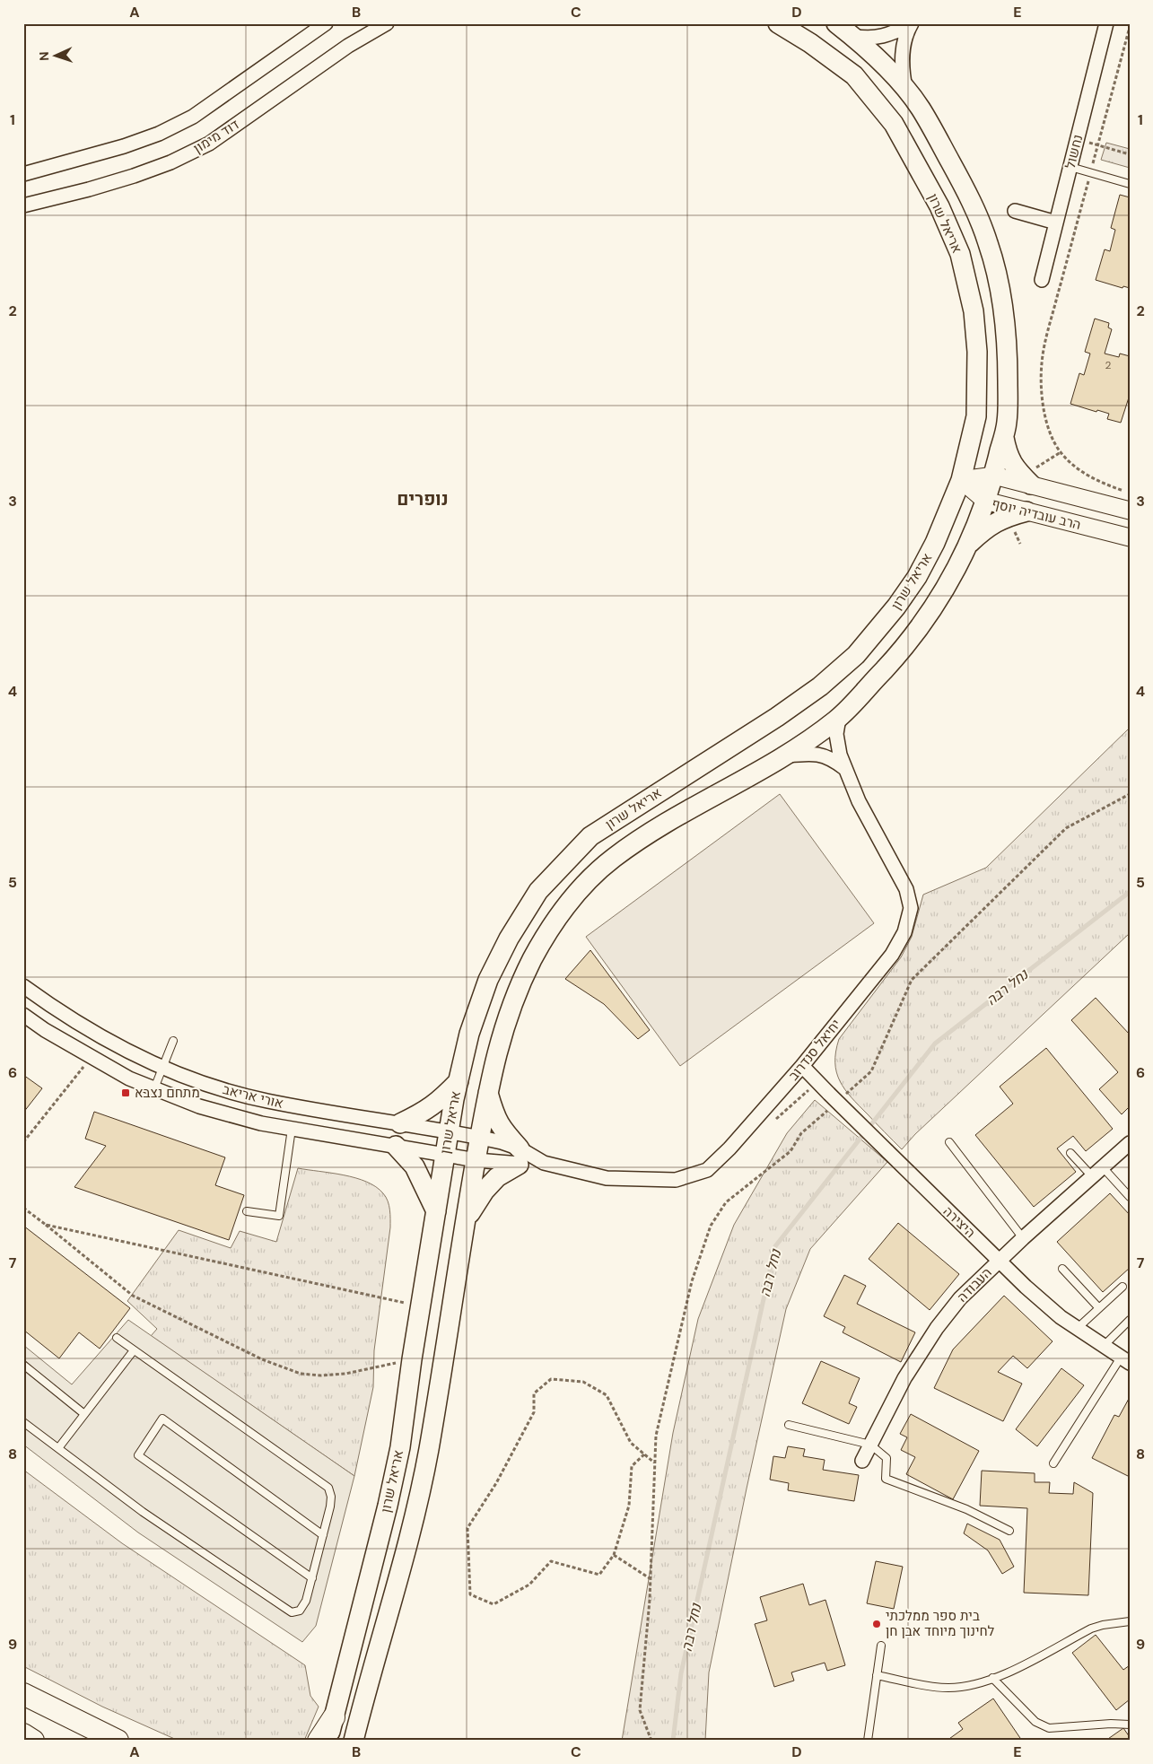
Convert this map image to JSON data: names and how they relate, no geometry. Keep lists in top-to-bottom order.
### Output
{
  "streets": {
    "main road": ["אריאל שרון"],
    "street": [
      "דוד מימון",
      "נחשול",
      "הרב עובדיה יוסף",
      "יחיאל סנדרוב",
      "אורי אריאב",
      "היצירה",
      "העבודה"
    ]
  },
  "crossings": [
    ["אריאל שרון", "הרב עובדיה יוסף"],
    ["אריאל שרון", "יחיאל סנדרוב"],
    ["אריאל שרון", "אורי אריאב"],
    ["יחיאל סנדרוב", "אורי אריאב"],
    ["יחיאל סנדרוב", "היצירה"],
    ["היצירה", "העבודה"]
  ],
  "districts": ["נופרים"],
  "water": ["נחל רבה"],
  "places": {
    "transit": ["מתחם נצבא"],
    "other": ["בית ספר ממלכתי לחינוך מיוחד אבן חן"]
  },
  "house_numbers": ["2"],
  "north": "left",
  "grid": {
    "columns": [
      "A",
      "B",
      "C",
      "D",
      "E"
    ],
    "rows": [
      "1",
      "2",
      "3",
      "4",
      "5",
      "6",
      "7",
      "8",
      "9"
    ]
  }
}
